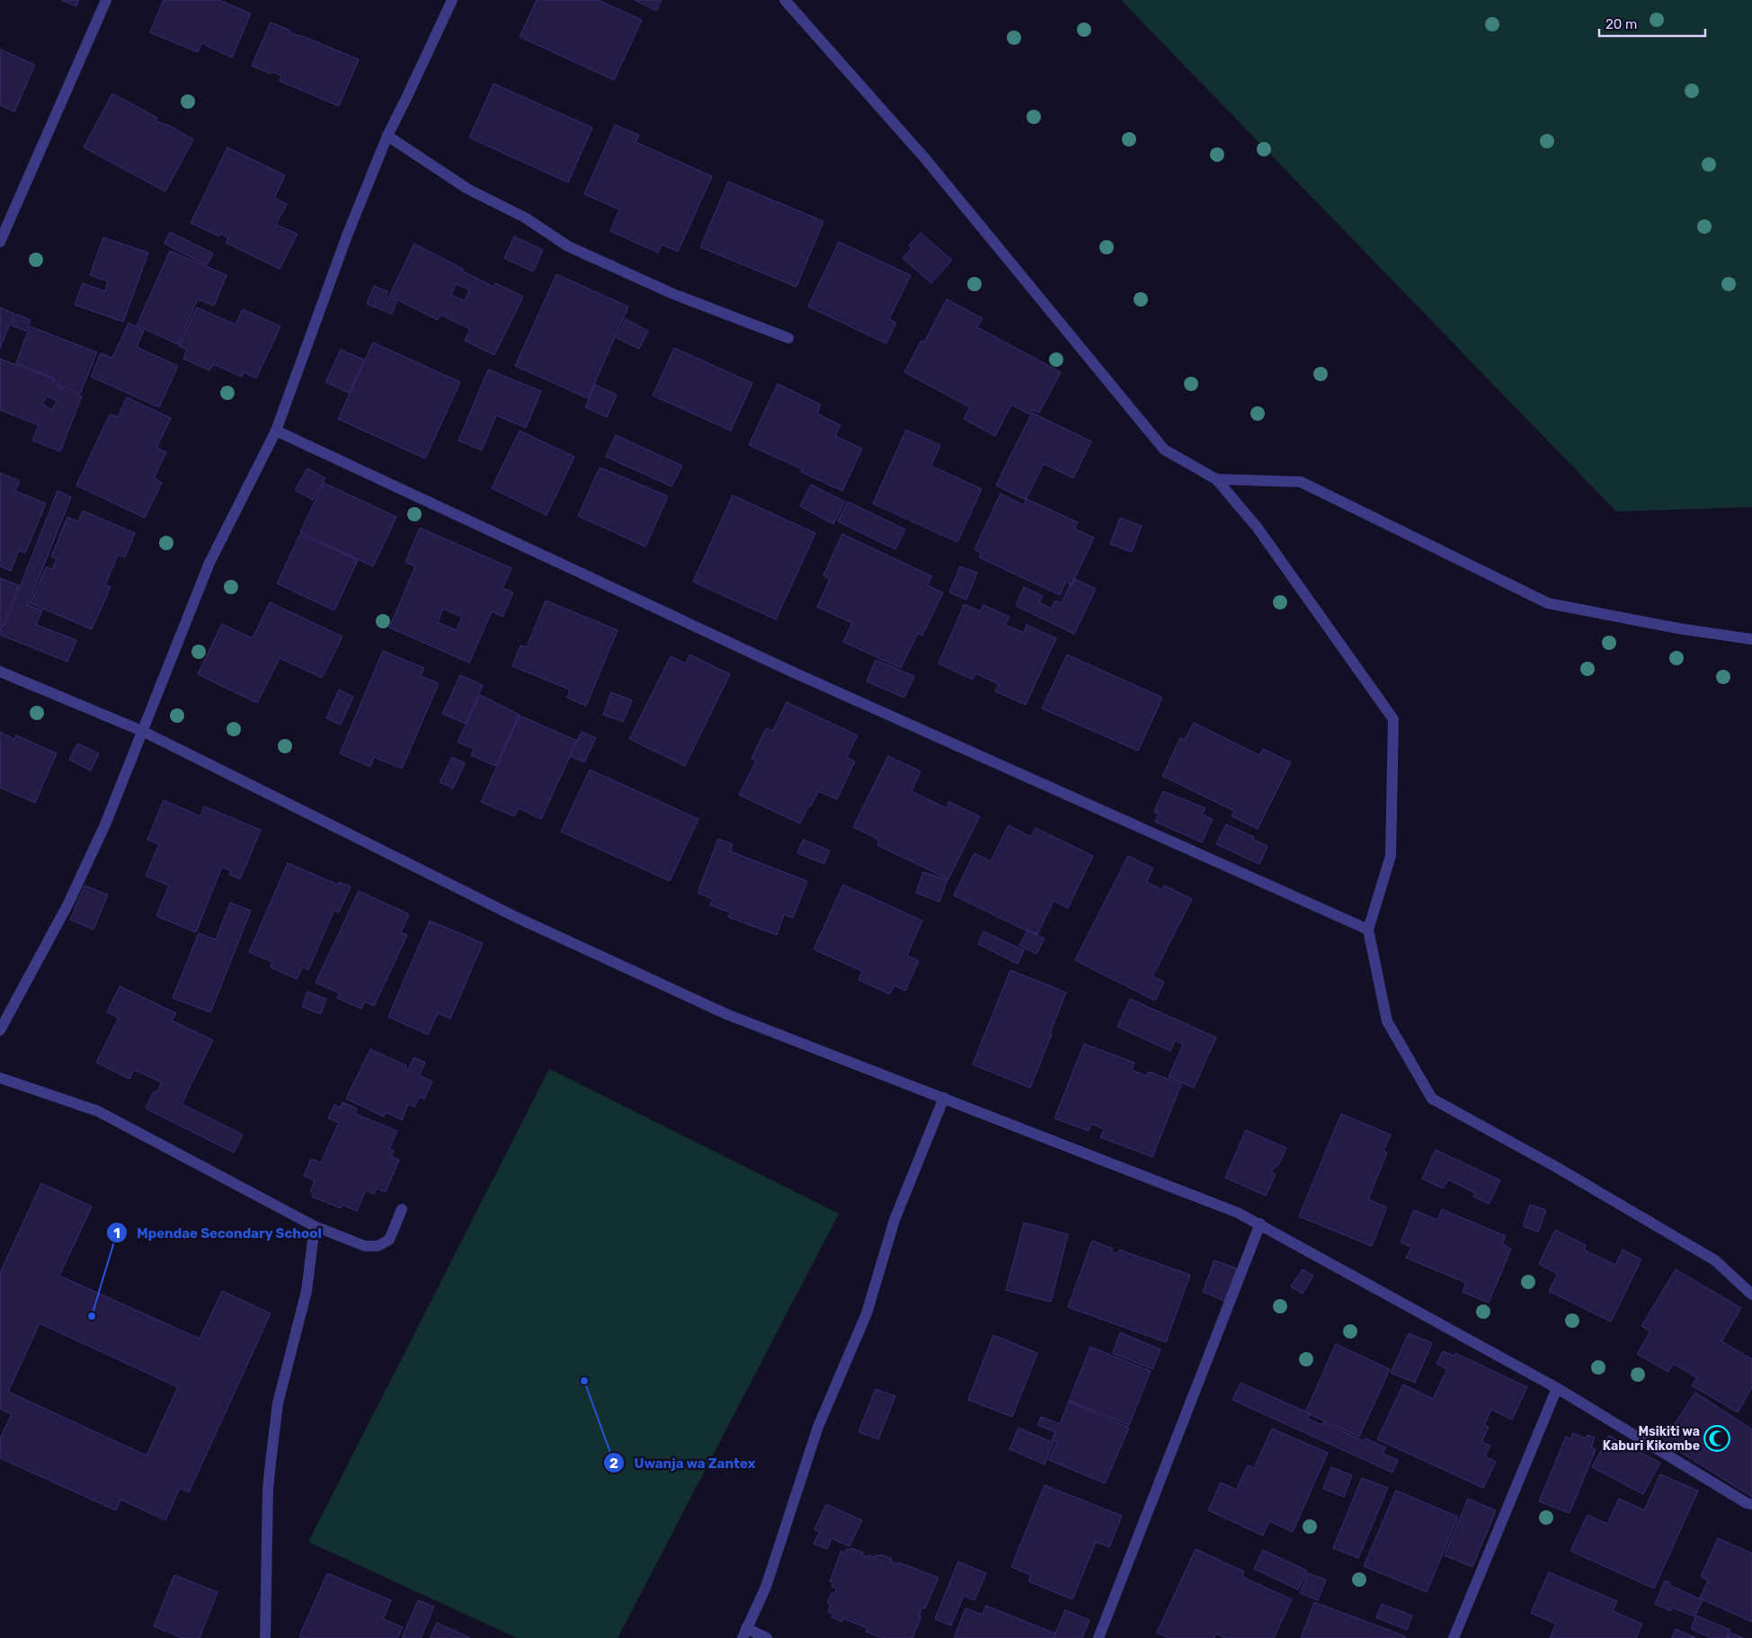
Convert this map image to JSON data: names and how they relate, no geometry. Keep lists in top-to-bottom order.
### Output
{
  "places": {
    "other": ["Mpendae Secondary School", "Uwanja wa Zantex"],
    "mosque": ["Msikiti wa Kaburi Kikombe"]
  },
  "scale_bar": "20 m"
}
